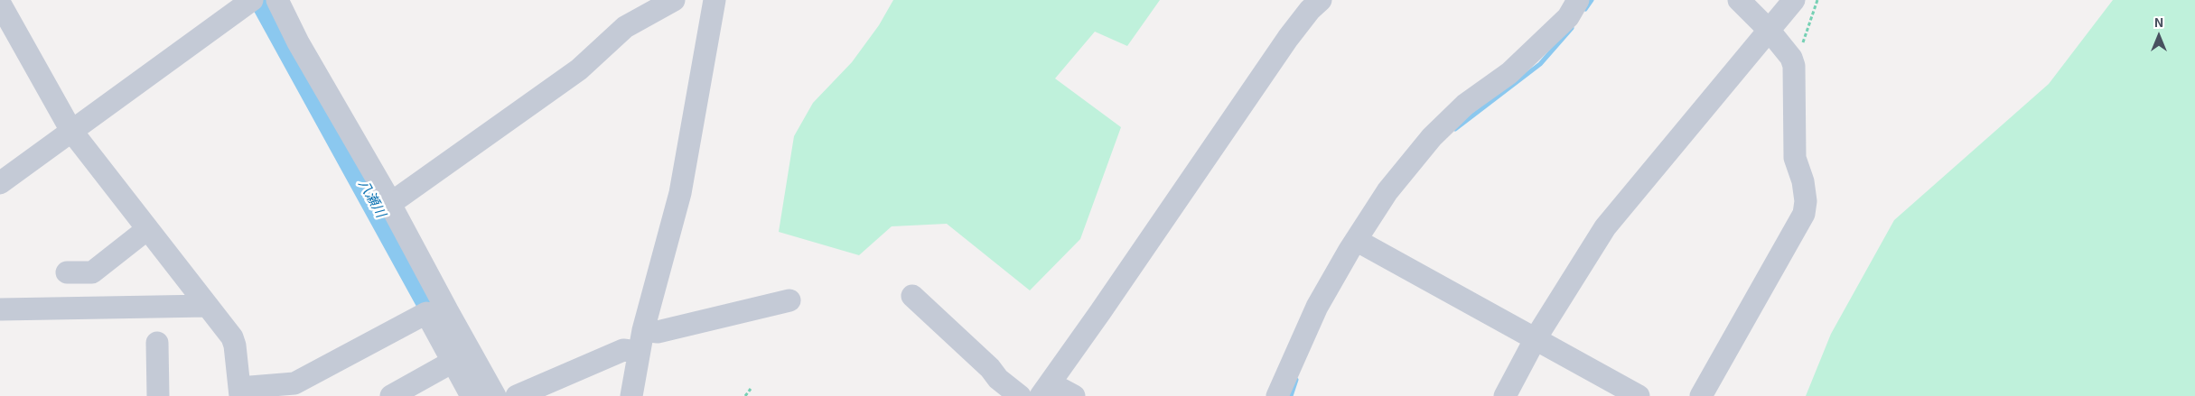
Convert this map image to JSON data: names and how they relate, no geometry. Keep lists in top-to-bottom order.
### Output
{
  "water": ["八瀬川"],
  "north": "top"
}
